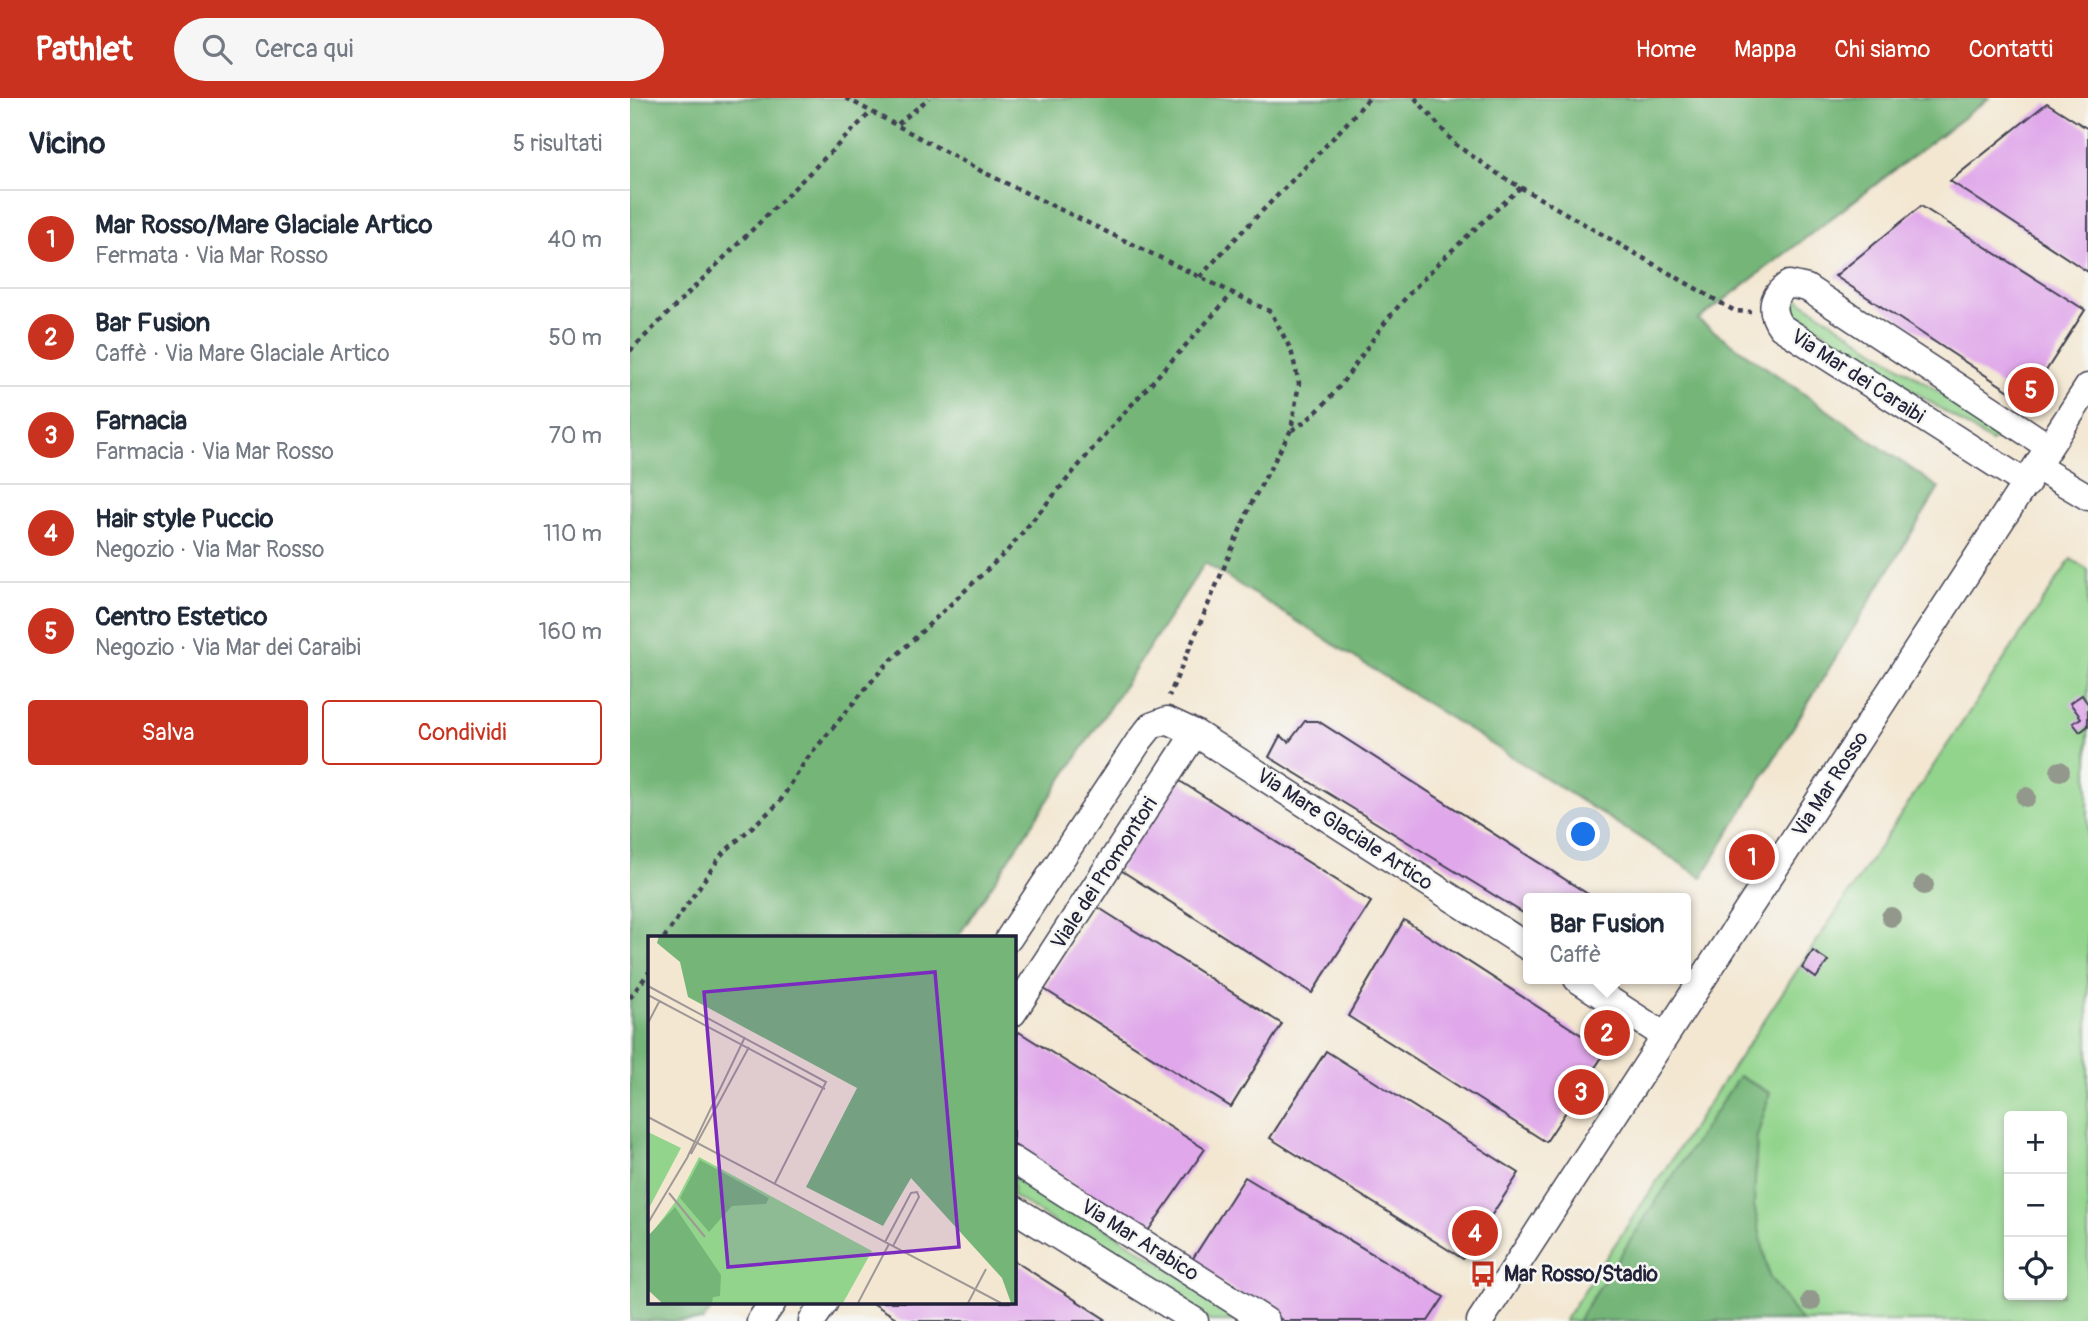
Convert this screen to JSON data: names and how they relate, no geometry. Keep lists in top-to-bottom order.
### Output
{
  "streets": {
    "street": [
      "Via Mar dei Caraibi",
      "Via Mar Rosso",
      "Via Mare Glaciale Artico",
      "Viale dei Promontori",
      "Via Mar Arabico"
    ]
  },
  "crossings": [
    ["Via Mar dei Caraibi", "Via Mar Rosso"],
    ["Via Mare Glaciale Artico", "Viale dei Promontori"]
  ],
  "places": {
    "bus stop": ["Mar Rosso/Stadio"]
  },
  "page": {
    "header": "Pathlet",
    "search": "Cerca qui",
    "nav": [
      "Home",
      "Mappa",
      "Chi siamo",
      "Contatti"
    ],
    "heading": ["Vicino", "5 risultati"],
    "list": [
      {
        "mark": "1",
        "name": "Mar Rosso/Mare Glaciale Artico",
        "note": "Fermata · Via Mar Rosso",
        "value": "40 m"
      },
      {
        "mark": "2",
        "name": "Bar Fusion",
        "note": "Caffè · Via Mare Glaciale Artico",
        "value": "50 m"
      },
      {
        "mark": "3",
        "name": "Farnacia",
        "note": "Farmacia · Via Mar Rosso",
        "value": "70 m"
      },
      {
        "mark": "4",
        "name": "Hair style Puccio",
        "note": "Negozio · Via Mar Rosso",
        "value": "110 m"
      },
      {
        "mark": "5",
        "name": "Centro Estetico",
        "note": "Negozio · Via Mar dei Caraibi",
        "value": "160 m"
      }
    ],
    "pins": [
      "5",
      "1",
      "2",
      "3",
      "4"
    ],
    "buttons": ["Salva", "Condividi"],
    "popup": ["Bar Fusion", "Caffè"],
    "map_buttons": ["+", "−"]
  }
}
